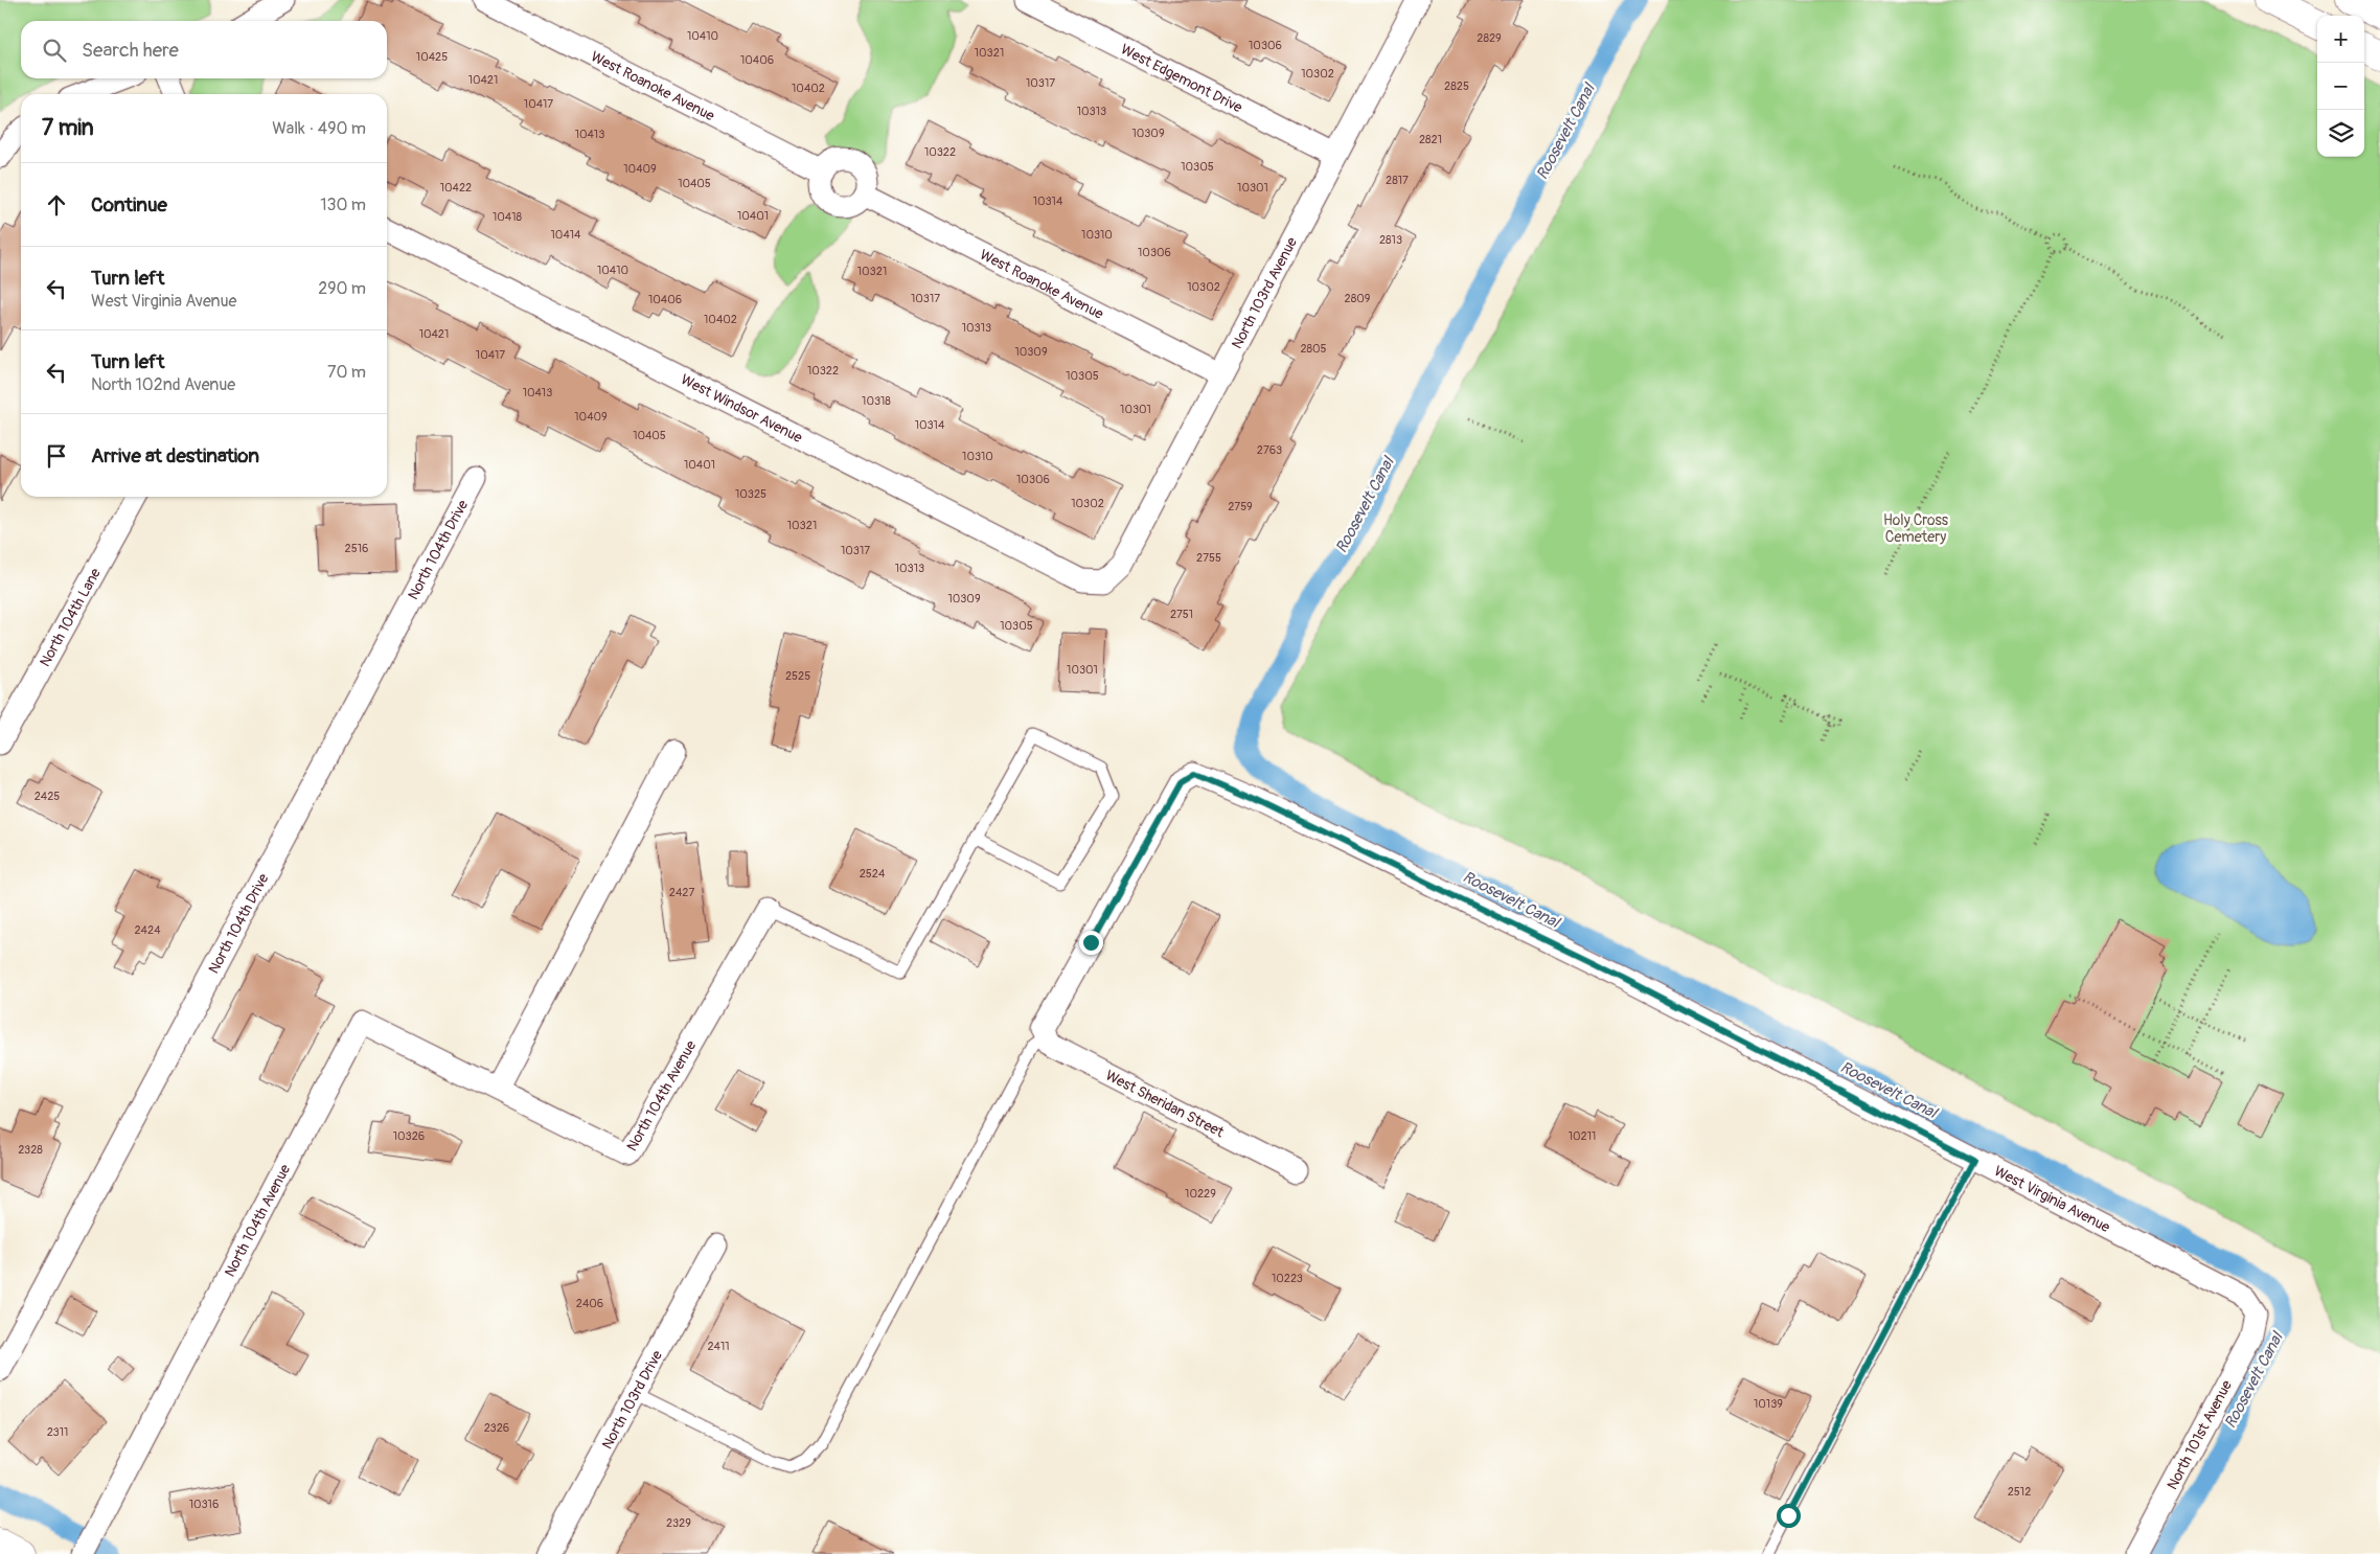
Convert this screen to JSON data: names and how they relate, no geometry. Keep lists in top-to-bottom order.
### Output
{
  "streets": {
    "street": [
      "West Edgemont Drive",
      "West Roanoke Avenue",
      "North 103rd Avenue",
      "West Windsor Avenue",
      "North 104th Drive",
      "North 104th Lane",
      "North 104th Avenue",
      "West Sheridan Street",
      "West Virginia Avenue",
      "North 103rd Drive",
      "North 101st Avenue"
    ]
  },
  "crossings": [
    ["West Edgemont Drive", "North 103rd Avenue"],
    ["West Roanoke Avenue", "North 103rd Avenue"],
    ["North 103rd Avenue", "West Windsor Avenue"],
    ["West Sheridan Street", "West Virginia Avenue"],
    ["West Virginia Avenue", "North 101st Avenue"]
  ],
  "water": ["Roosevelt Canal"],
  "parks": ["Holy Cross Cemetery"],
  "house_numbers": [
    "10410",
    "2829",
    "10306",
    "10321",
    "10425",
    "10406",
    "10302",
    "10421",
    "10317",
    "2825",
    "10402",
    "10417",
    "10313",
    "10309",
    "10413",
    "2821",
    "10322",
    "10305",
    "10409",
    "2817",
    "10405",
    "10422",
    "10301",
    "10314",
    "10401",
    "10418",
    "10414",
    "10310",
    "2813",
    "10306",
    "10410",
    "10321",
    "10302",
    "10317",
    "2809",
    "10406",
    "10402",
    "10313",
    "10421",
    "2805",
    "10309",
    "10417",
    "10322",
    "10305",
    "10413",
    "10318",
    "10301",
    "10409",
    "10314",
    "10405",
    "2763",
    "10310",
    "10401",
    "10306",
    "10325",
    "10302",
    "2759",
    "10321",
    "2516",
    "10317",
    "2755",
    "10313",
    "10309",
    "2751",
    "10305",
    "10301",
    "2525",
    "2425",
    "2524",
    "2427",
    "2424",
    "10326",
    "10211",
    "2328",
    "10229",
    "10223",
    "2406",
    "2411",
    "10139",
    "2326",
    "2311",
    "2512",
    "10316",
    "2329"
  ],
  "page": {
    "map_buttons": ["+", "−"],
    "search": "Search here",
    "heading": ["7 min", "Walk · 490 m"],
    "list": [
      ["Continue", "130 m"],
      ["Turn left", "West Virginia Avenue", "290 m"],
      ["Turn left", "North 102nd Avenue", "70 m"],
      "Arrive at destination"
    ]
  }
}
